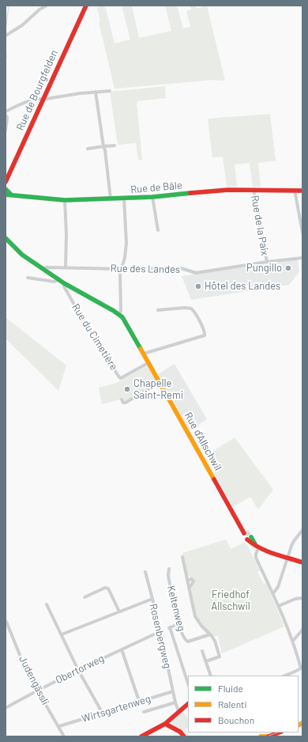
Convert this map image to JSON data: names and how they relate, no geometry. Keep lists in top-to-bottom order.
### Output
{
  "streets": {
    "main road": ["Rue de Bourgfelden", "Rue de Bâle", "Rue d'Allschwil"],
    "street": [
      "Rue de la Paix",
      "Rue des Landes",
      "Rue du Cimetière",
      "Keltenweg",
      "Rosenbergweg",
      "Obertorweg",
      "Judengässli",
      "Wirtsgartenweg"
    ]
  },
  "crossings": [
    ["Rue de Bâle", "Rue de la Paix"],
    ["Rue de la Paix", "Rue des Landes"],
    ["Rue des Landes", "Rue d'Allschwil"],
    ["Rue du Cimetière", "Rue d'Allschwil"],
    ["Rosenbergweg", "Wirtsgartenweg"],
    ["Obertorweg", "Judengässli"],
    ["Judengässli", "Wirtsgartenweg"]
  ],
  "parks": ["Friedhof Allschwil"],
  "places": ["Pungillo", "Hôtel des Landes", "Chapelle Saint-Remi"],
  "legend": ["Fluide", "Ralenti", "Bouchon"]
}
